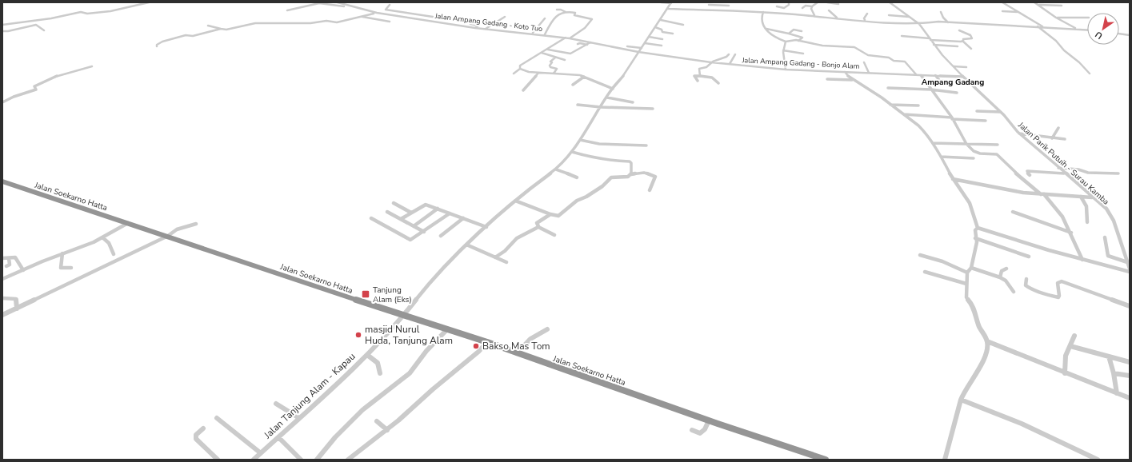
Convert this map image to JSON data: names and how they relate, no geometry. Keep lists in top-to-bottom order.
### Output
{
  "streets": {
    "highway": ["Jalan Soekarno Hatta"],
    "street": [
      "Jalan Ampang Gadang - Koto Tuo",
      "Jalan Ampang Gadang - Bonjo Alam",
      "Jalan Parik Putuih - Surau Kamba",
      "Jalan Tanjung Alam - Kapau"
    ]
  },
  "crossings": [
    ["Jalan Ampang Gadang - Koto Tuo", "Jalan Ampang Gadang - Bonjo Alam"],
    ["Jalan Ampang Gadang - Koto Tuo", "Jalan Tanjung Alam - Kapau"],
    ["Jalan Ampang Gadang - Bonjo Alam", "Jalan Parik Putuih - Surau Kamba"],
    ["Jalan Ampang Gadang - Bonjo Alam", "Jalan Tanjung Alam - Kapau"],
    ["Jalan Soekarno Hatta", "Jalan Tanjung Alam - Kapau"]
  ],
  "districts": ["Ampang Gadang"],
  "places": {
    "transit": ["Tanjung Alam (Eks)"],
    "other": ["masjid Nurul Huda, Tanjung Alam", "Bakso Mas Tom"]
  },
  "north": "bottom left"
}
